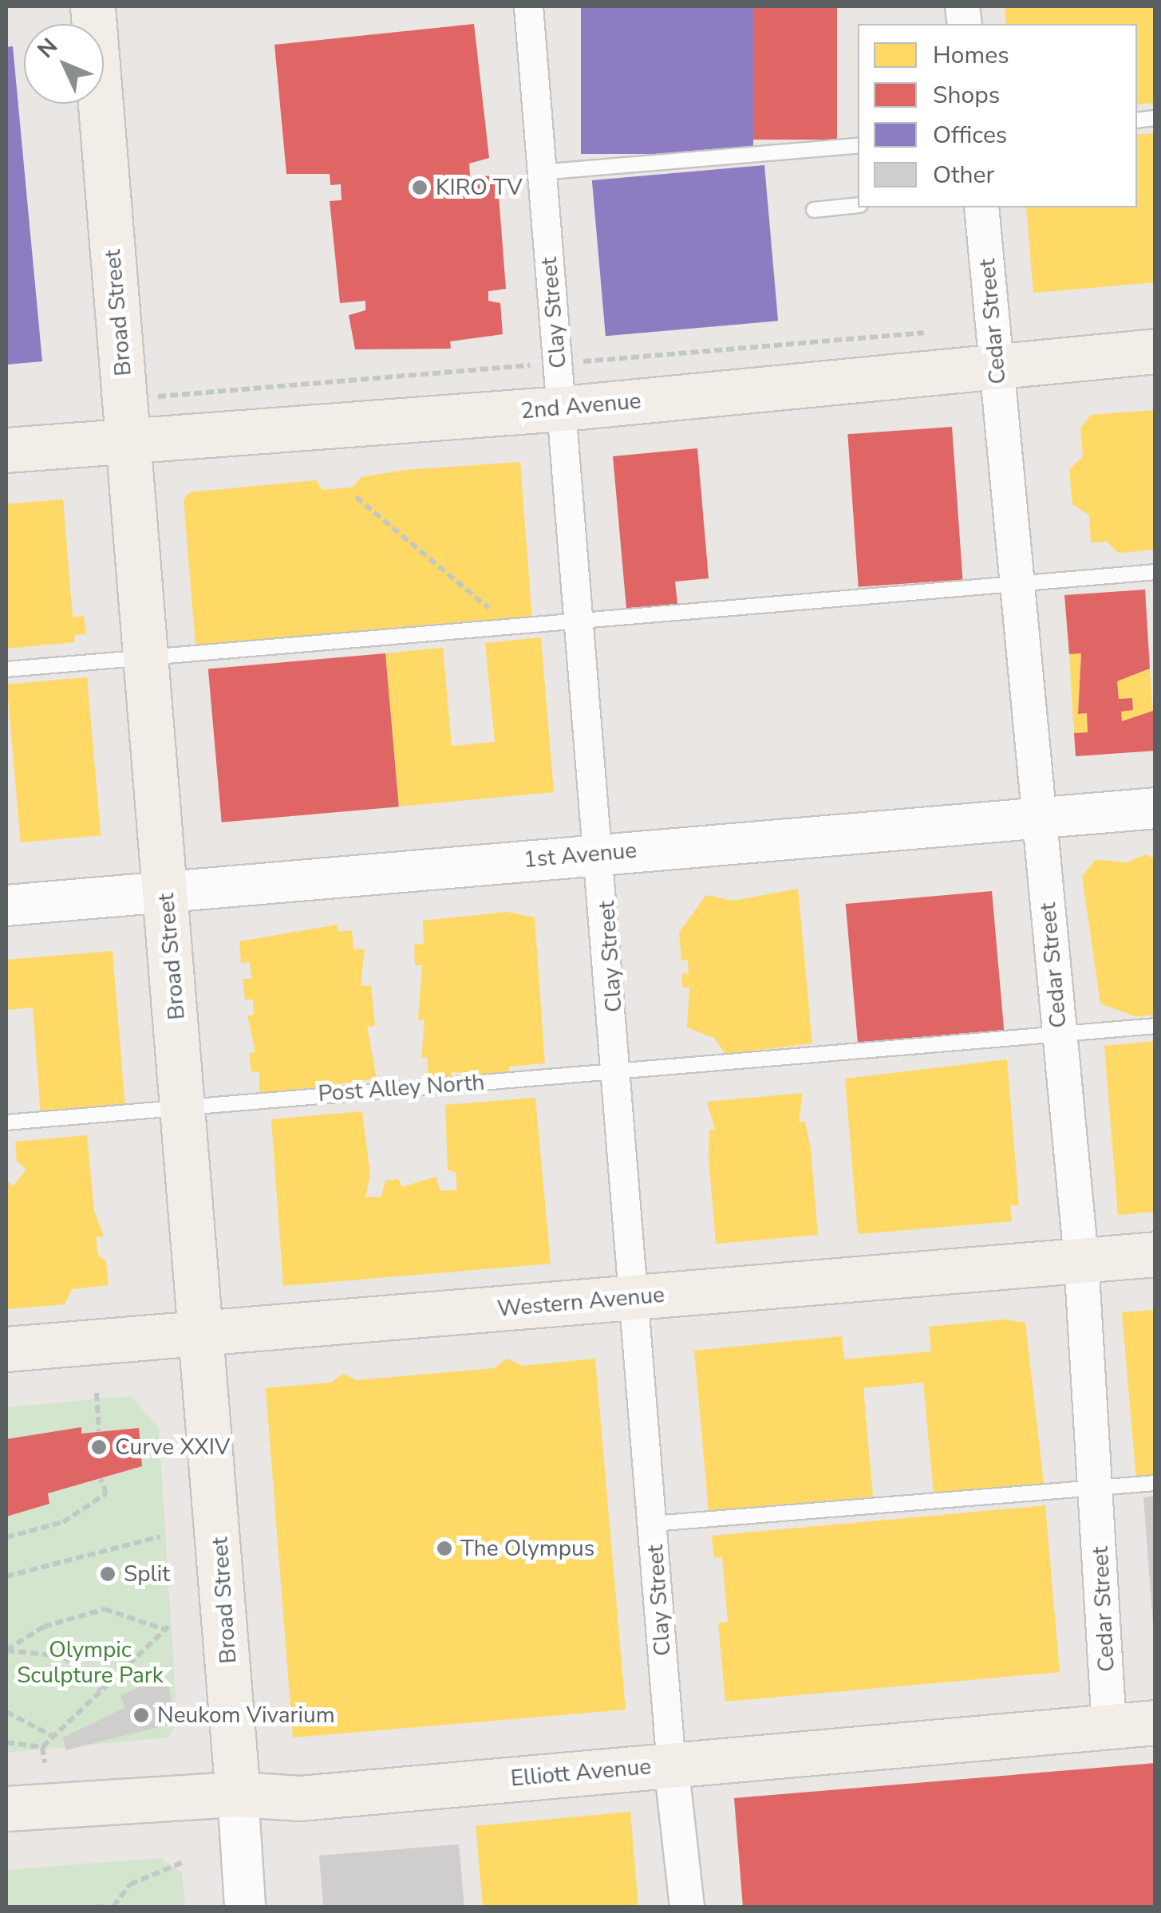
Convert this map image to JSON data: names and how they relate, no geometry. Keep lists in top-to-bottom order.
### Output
{
  "streets": {
    "main road": [
      "Broad Street",
      "2nd Avenue",
      "1st Avenue",
      "Western Avenue",
      "Elliott Avenue"
    ],
    "street": ["Clay Street", "Cedar Street"],
    "lane": ["Post Alley North"]
  },
  "crossings": [
    ["Broad Street", "2nd Avenue"],
    ["Broad Street", "1st Avenue"],
    ["Broad Street", "Post Alley North"],
    ["Broad Street", "Western Avenue"],
    ["Broad Street", "Elliott Avenue"],
    ["Clay Street", "2nd Avenue"],
    ["Clay Street", "1st Avenue"],
    ["Clay Street", "Post Alley North"],
    ["Clay Street", "Western Avenue"],
    ["Clay Street", "Elliott Avenue"],
    ["Cedar Street", "2nd Avenue"],
    ["Cedar Street", "1st Avenue"],
    ["Cedar Street", "Post Alley North"],
    ["Cedar Street", "Western Avenue"],
    ["Cedar Street", "Elliott Avenue"]
  ],
  "parks": ["Olympic Sculpture Park"],
  "places": [
    "KIRO TV",
    "Curve XXIV",
    "The Olympus",
    "Split",
    "Neukom Vivarium"
  ],
  "legend": [
    "Homes",
    "Shops",
    "Offices",
    "Other"
  ],
  "north": "top left"
}
